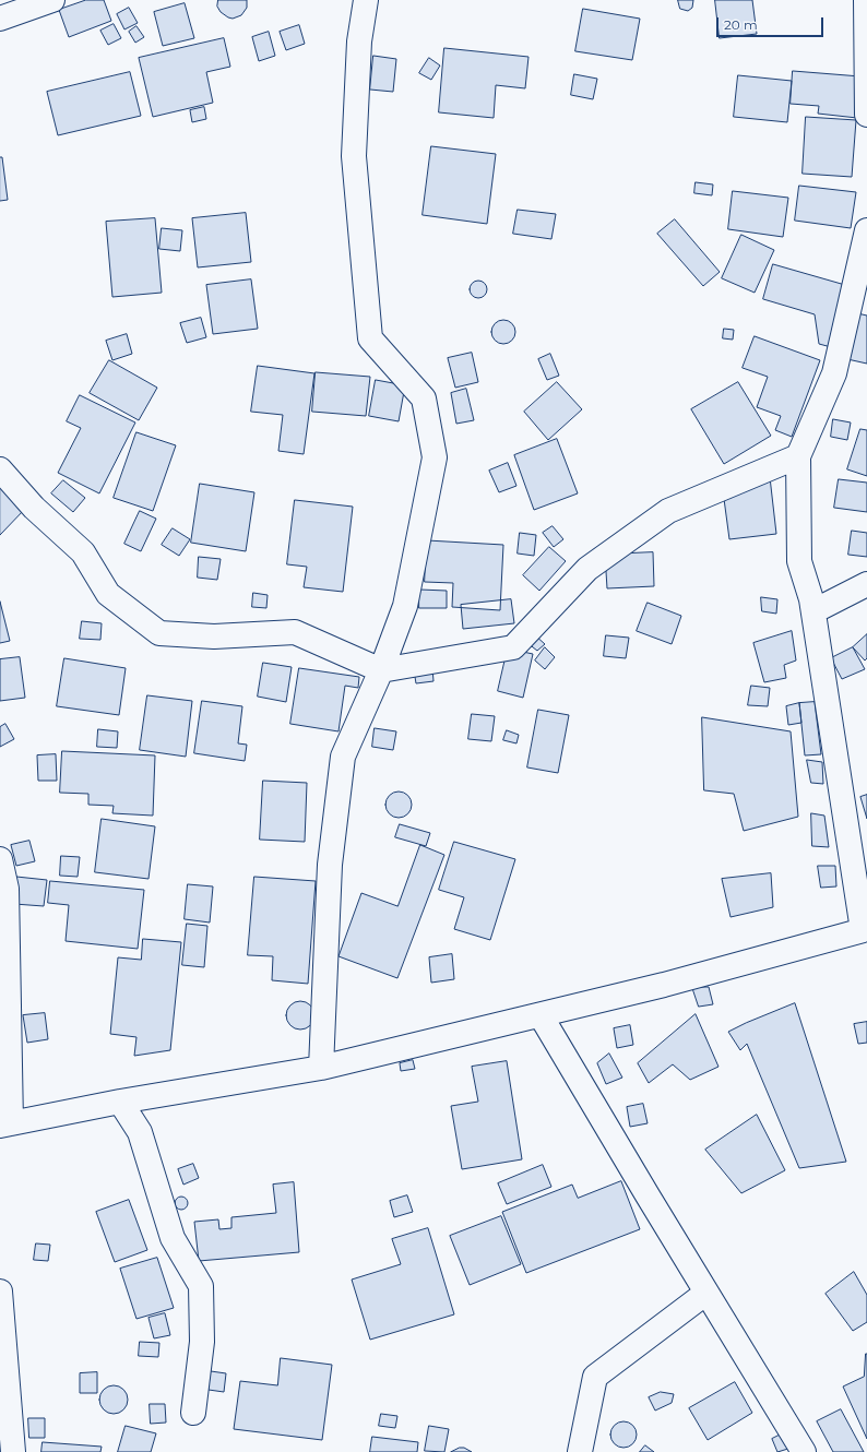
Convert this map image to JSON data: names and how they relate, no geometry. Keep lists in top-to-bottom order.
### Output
{
  "scale_bar": "20 m"
}
